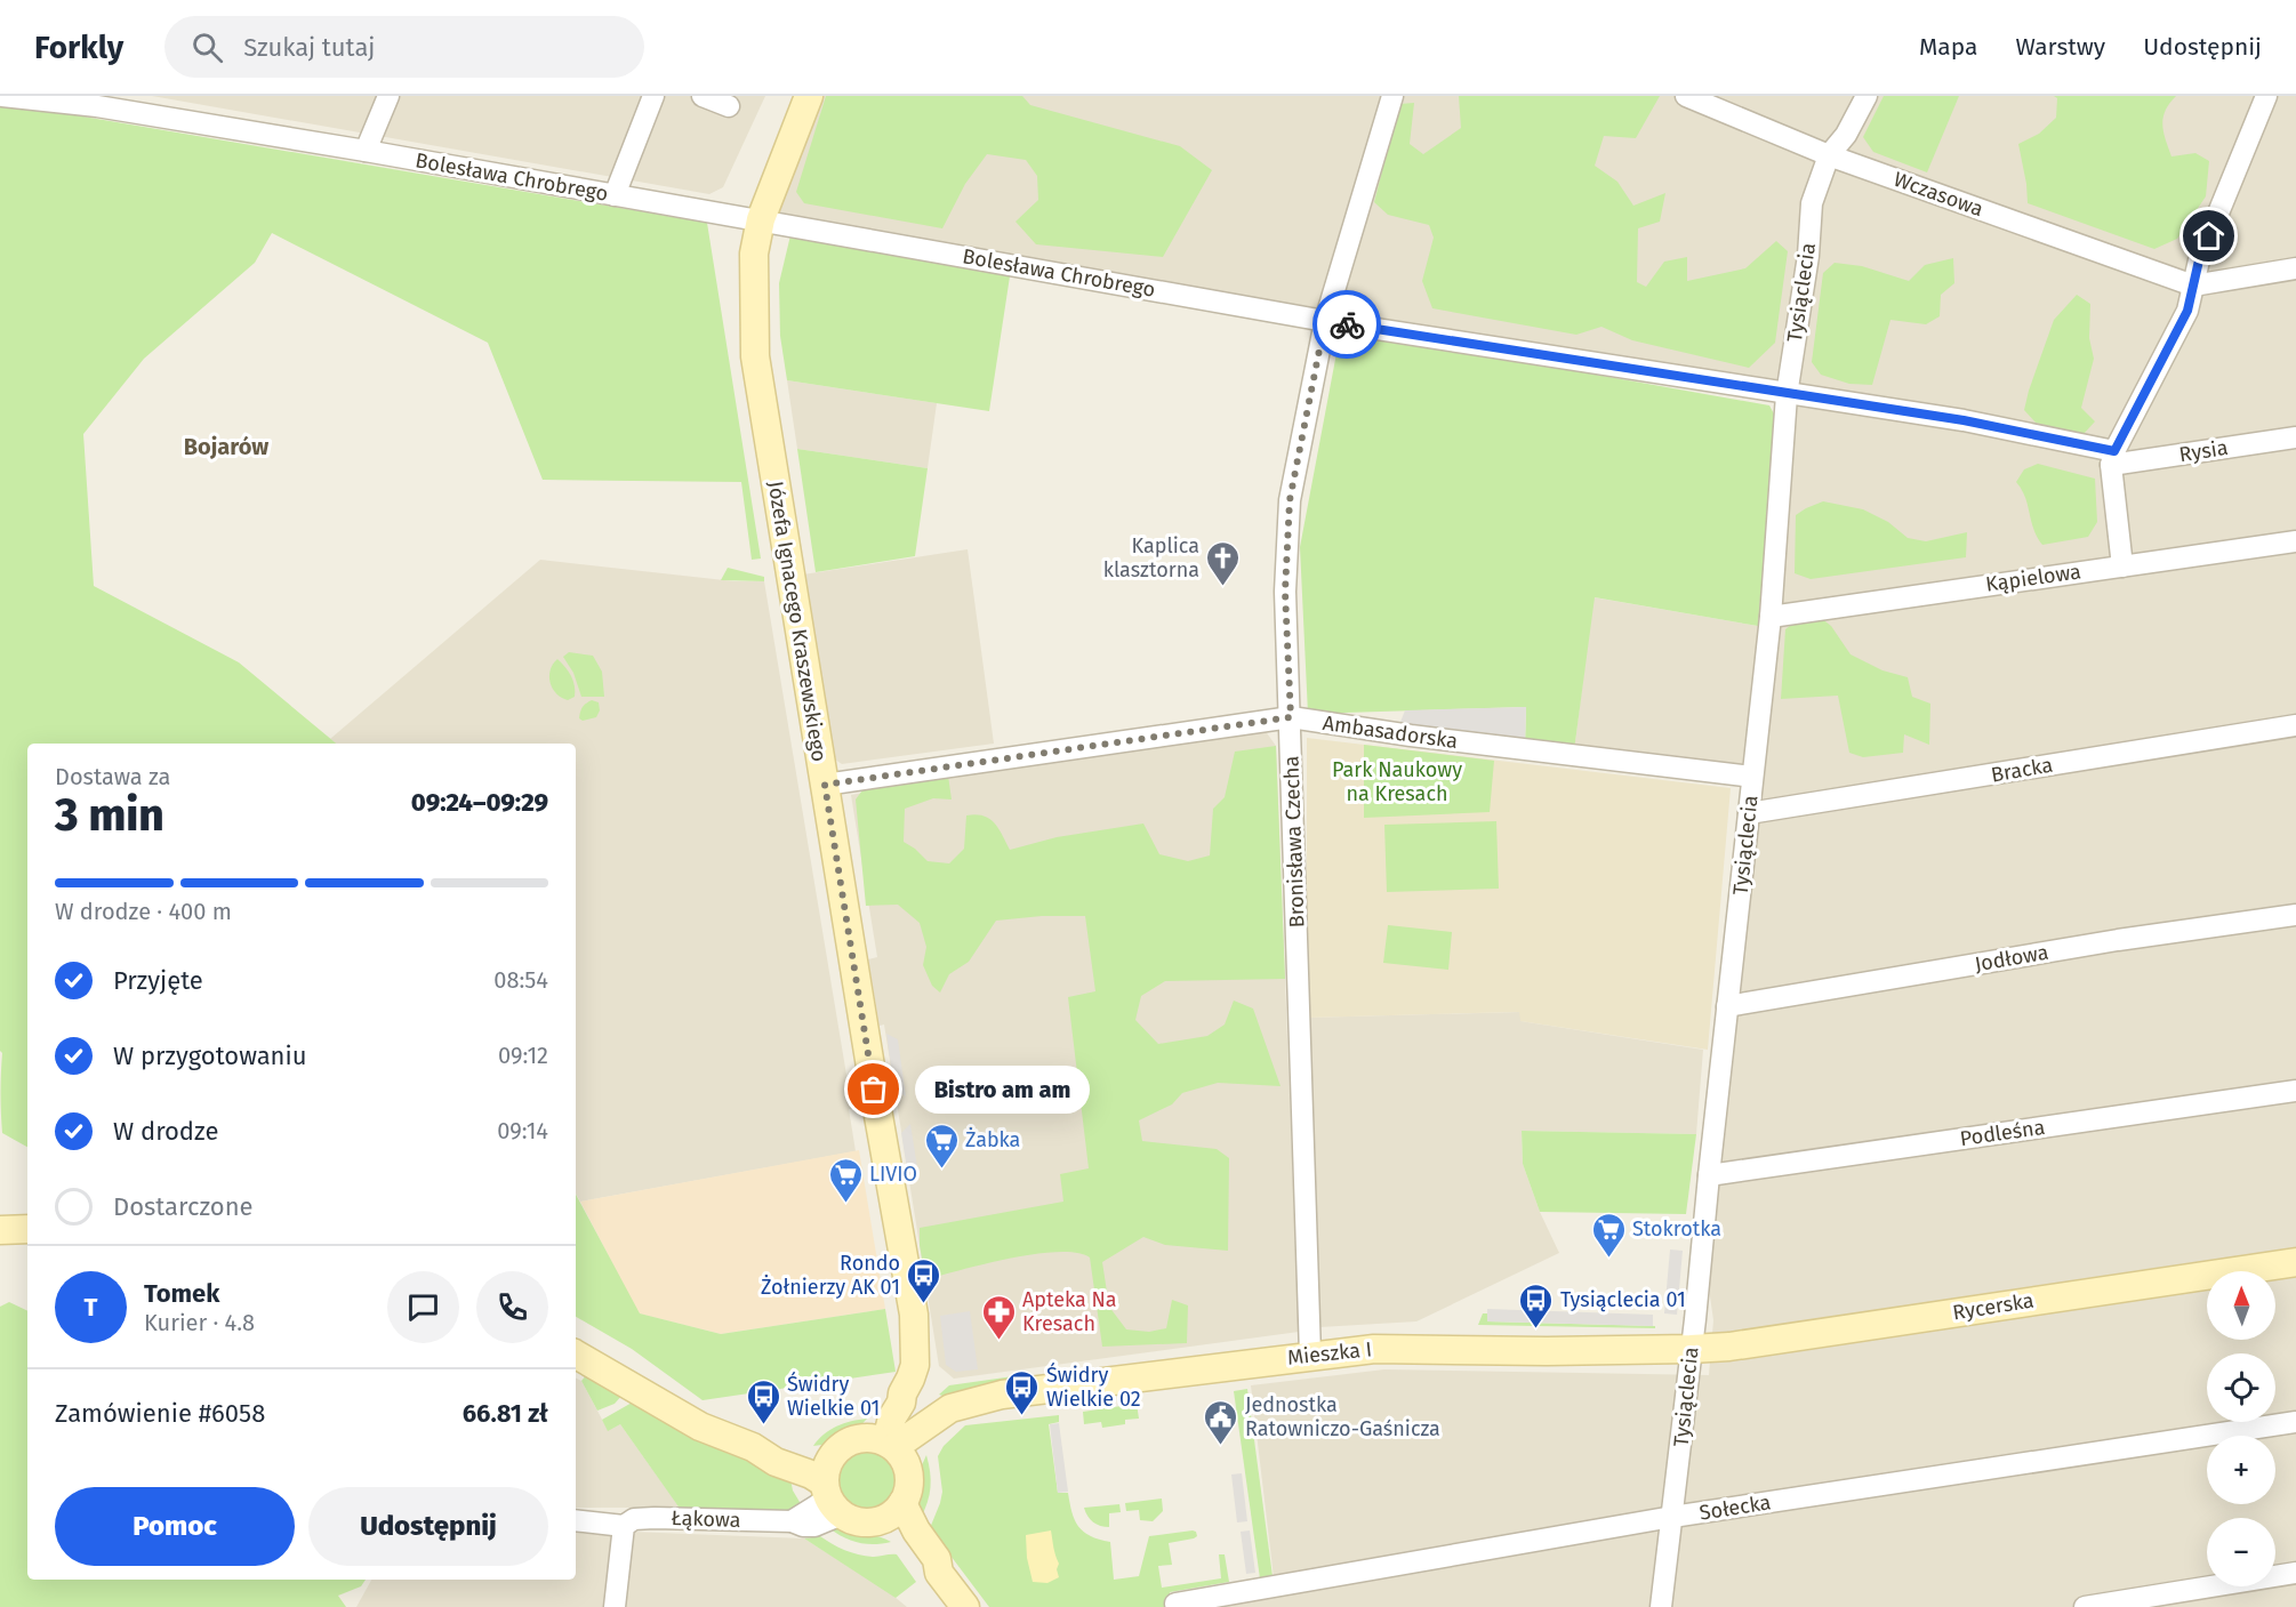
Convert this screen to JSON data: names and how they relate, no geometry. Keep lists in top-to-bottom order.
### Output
{
  "streets": {
    "street": [
      "Bolesława Chrobrego",
      "Wczasowa",
      "Tysiąclecia",
      "Rysia",
      "Kąpielowa",
      "Józefa Ignacego Kraszewskiego",
      "Ambasadorska",
      "Bracka",
      "Bronisława Czecha",
      "Jodłowa",
      "Podleśna",
      "Rycerska",
      "Mieszka I",
      "Sołecka",
      "Łąkowa"
    ]
  },
  "crossings": [
    ["Bolesława Chrobrego", "Tysiąclecia"],
    ["Bolesława Chrobrego", "Rysia"],
    ["Bolesława Chrobrego", "Józefa Ignacego Kraszewskiego"],
    ["Bolesława Chrobrego", "Bronisława Czecha"],
    ["Wczasowa", "Tysiąclecia"],
    ["Tysiąclecia", "Kąpielowa"],
    ["Tysiąclecia", "Ambasadorska"],
    ["Tysiąclecia", "Bracka"],
    ["Tysiąclecia", "Jodłowa"],
    ["Tysiąclecia", "Podleśna"],
    ["Tysiąclecia", "Rycerska"],
    ["Tysiąclecia", "Mieszka I"],
    ["Tysiąclecia", "Sołecka"],
    ["Józefa Ignacego Kraszewskiego", "Ambasadorska"],
    ["Ambasadorska", "Bronisława Czecha"],
    ["Bronisława Czecha", "Mieszka I"],
    ["Rycerska", "Mieszka I"],
    ["Mieszka I", "Łąkowa"]
  ],
  "districts": ["Bojarów"],
  "parks": ["Park Naukowy na Kresach"],
  "places": {
    "church": ["Kaplica klasztorna"],
    "other": ["Bistro am am"],
    "supermarket": ["Żabka", "LIVIO", "Stokrotka"],
    "bus stop": [
      "Rondo Żołnierzy AK 01",
      "Tysiąclecia 01",
      "Świdry Wielkie 02",
      "Świdry Wielkie 01"
    ],
    "pharmacy": ["Apteka Na Kresach"],
    "public building": ["Jednostka Ratowniczo-Gaśnicza"]
  },
  "north": "top",
  "page": {
    "header": "Forkly",
    "search": "Szukaj tutaj",
    "nav": ["Mapa", "Warstwy", "Udostępnij"],
    "heading": ["3 min", "Dostawa za", "09:24–09:29"],
    "panel": [
      "Tomek",
      "Kurier · 4.8",
      "Zamówienie #6058",
      "66.81 zł"
    ],
    "bar": "W drodze · 400 m",
    "list": [
      ["Przyjęte", "08:54"],
      ["W przygotowaniu", "09:12"],
      ["W drodze", "09:14"],
      "Dostarczone"
    ],
    "bubble": "Bistro am am",
    "map_buttons": ["+", "−"],
    "round": "T",
    "buttons": ["Pomoc", "Udostępnij"]
  }
}
